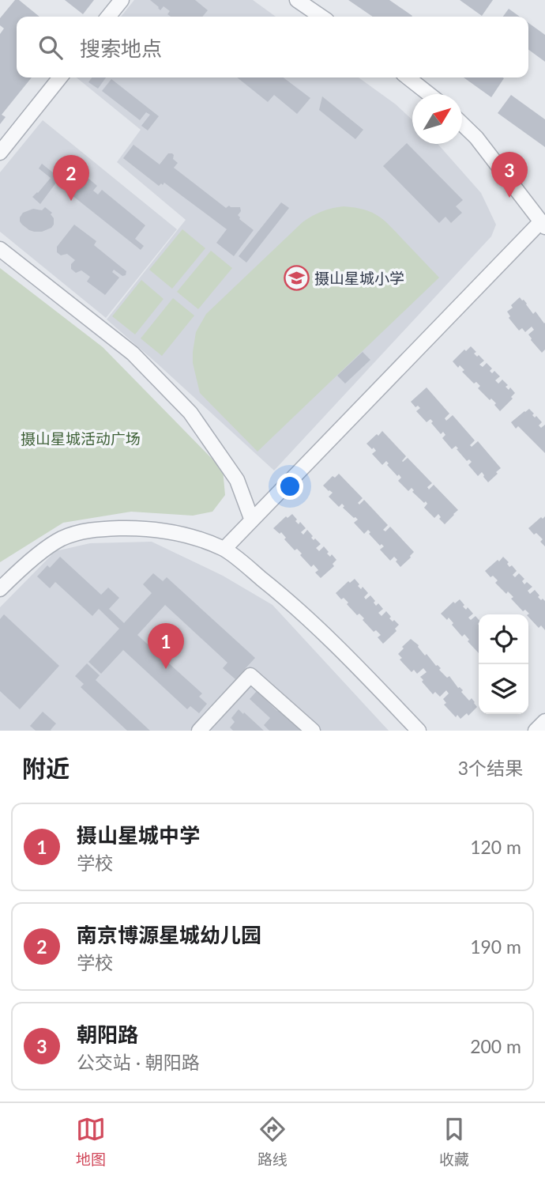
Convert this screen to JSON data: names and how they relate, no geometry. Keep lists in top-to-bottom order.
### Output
{
  "parks": ["摄山星城活动广场"],
  "places": {
    "school or university": ["摄山星城小学"]
  },
  "north": "top right",
  "page": {
    "search": "搜索地点",
    "pins": ["3", "2", "1"],
    "heading": ["附近", "3个结果"],
    "list": [
      {
        "mark": "1",
        "name": "摄山星城中学",
        "note": "学校",
        "value": "120 m"
      },
      {
        "mark": "2",
        "name": "南京博源星城幼儿园",
        "note": "学校",
        "value": "190 m"
      },
      {
        "mark": "3",
        "name": "朝阳路",
        "note": "公交站 · 朝阳路",
        "value": "200 m"
      }
    ],
    "nav": ["地图", "路线", "收藏"]
  }
}
